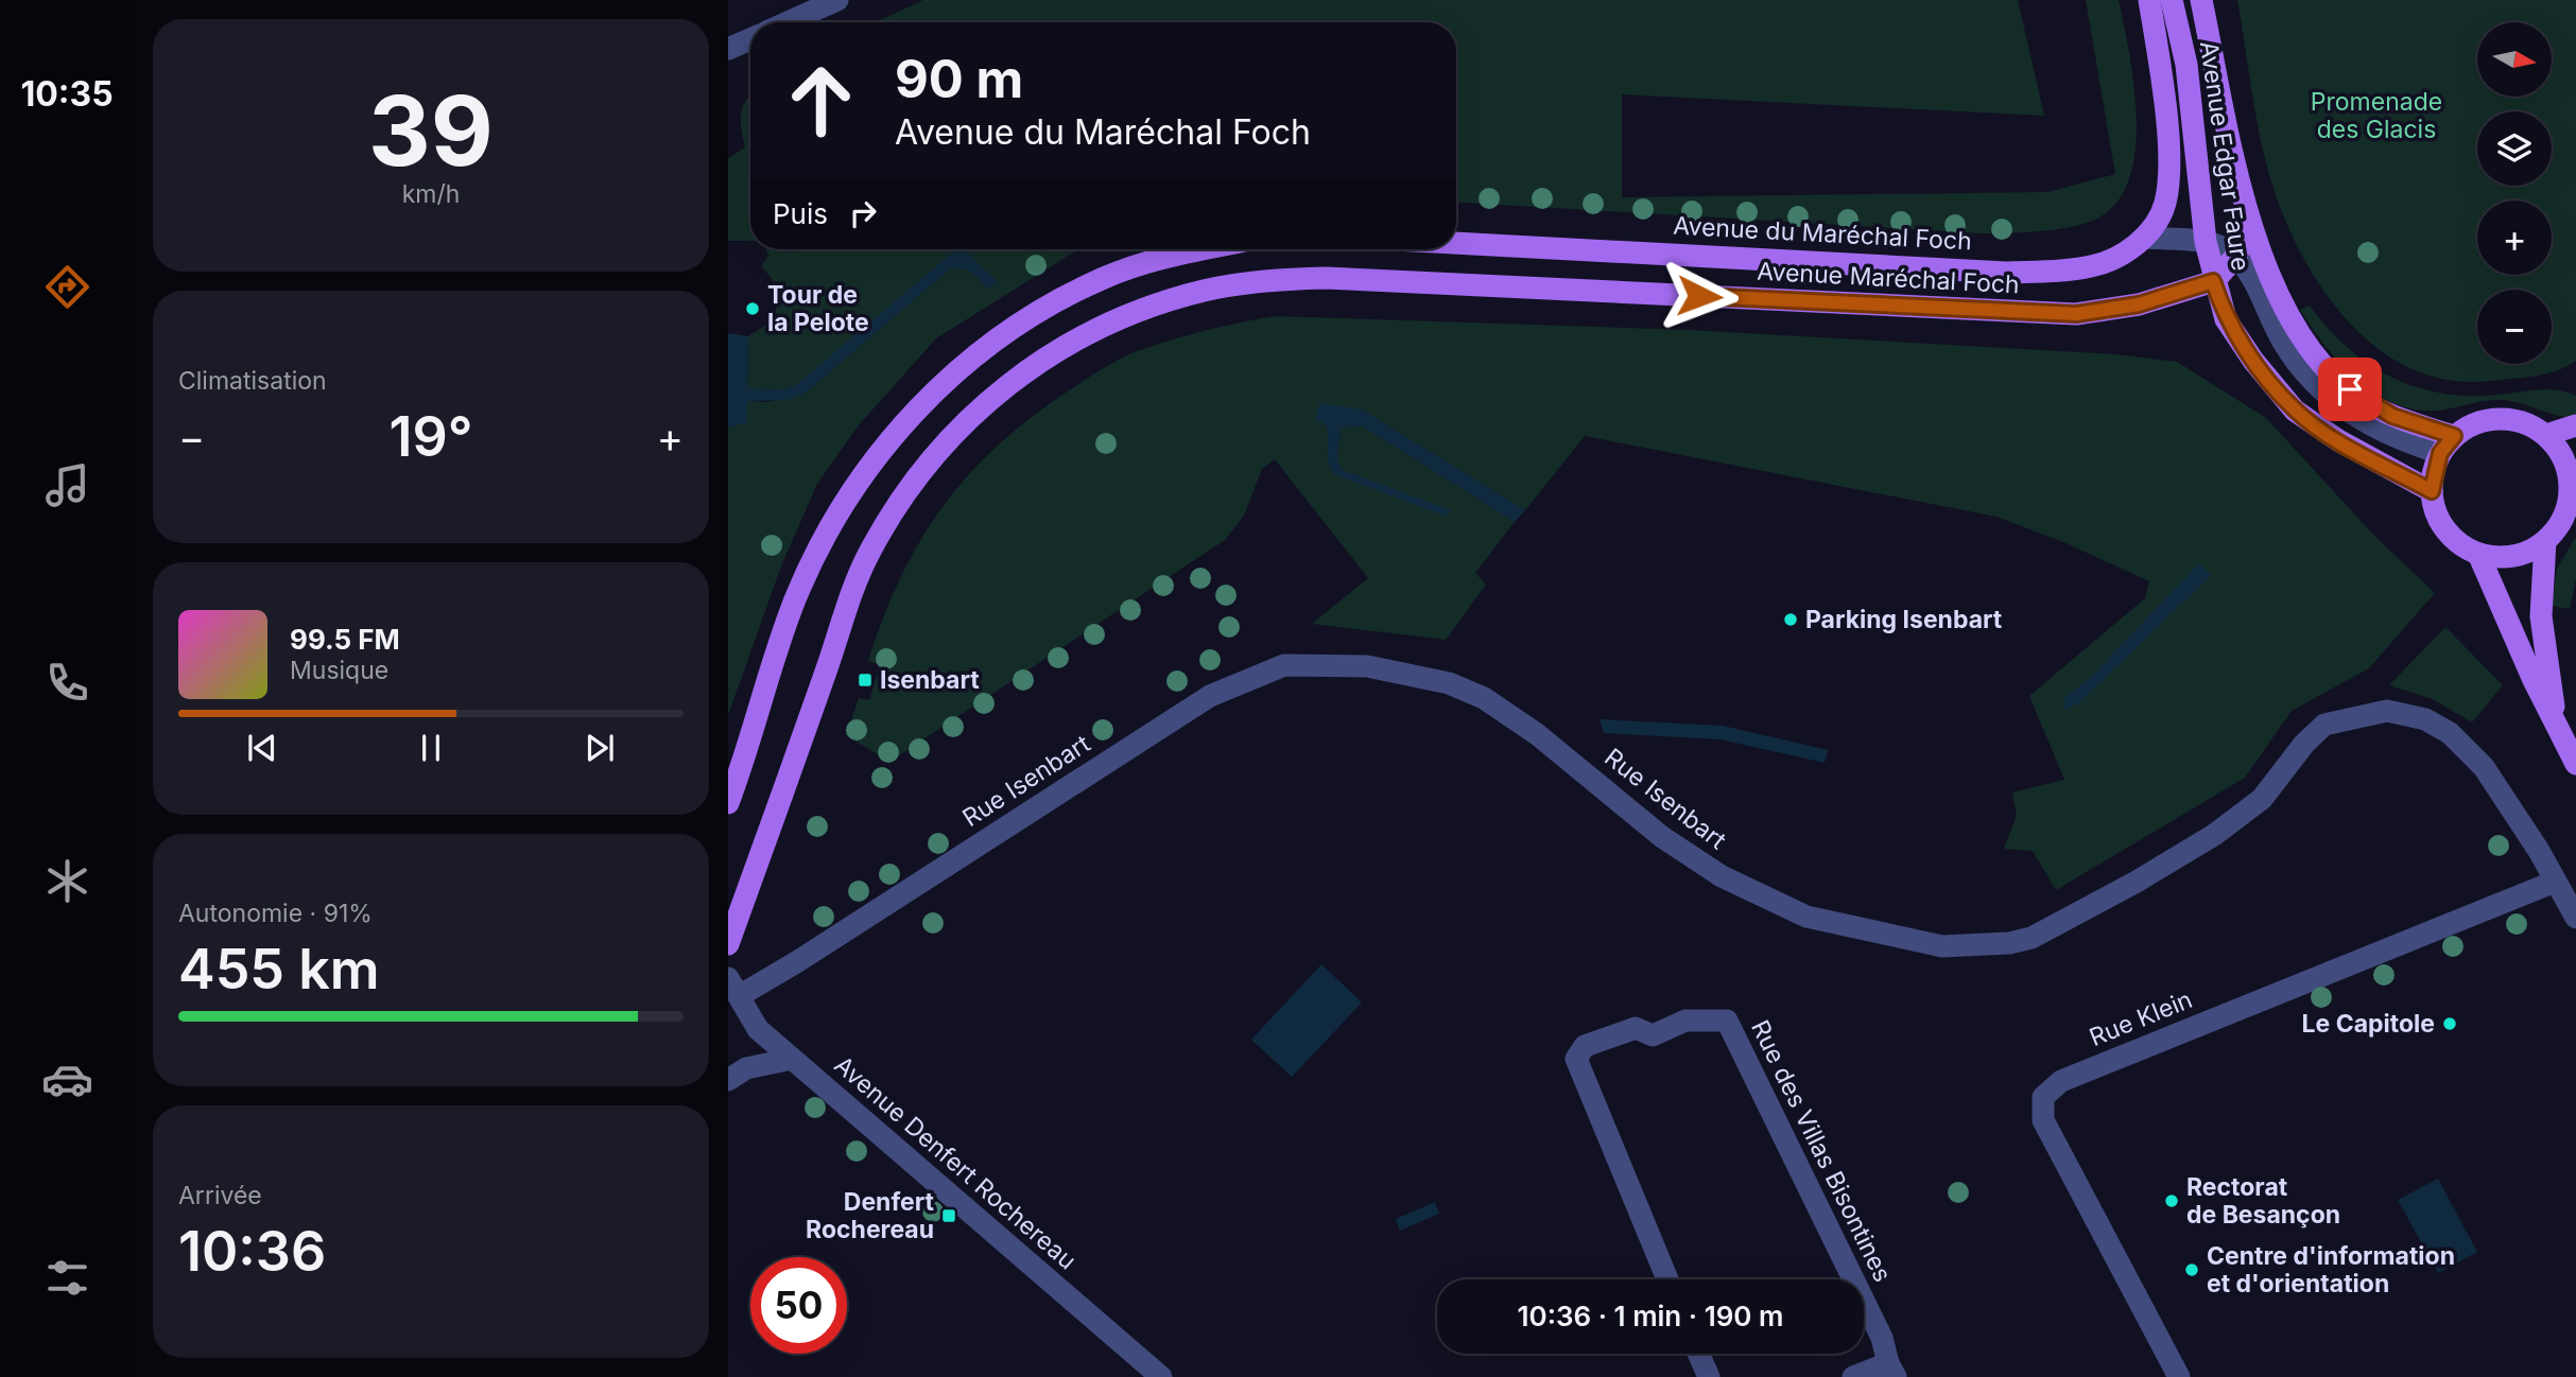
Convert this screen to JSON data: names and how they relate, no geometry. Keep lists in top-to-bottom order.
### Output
{
  "streets": {
    "main road": ["Avenue Edgar Faure", "Avenue du Maréchal Foch", "Avenue Maréchal Foch"],
    "street": [
      "Rue Isenbart",
      "Rue Klein",
      "Rue des Villas Bisontines",
      "Avenue Denfert Rochereau"
    ]
  },
  "crossings": [
    ["Avenue Edgar Faure", "Avenue Maréchal Foch"],
    ["Rue Isenbart", "Rue Klein"],
    ["Rue Isenbart", "Avenue Denfert Rochereau"]
  ],
  "parks": ["Promenade des Glacis"],
  "places": {
    "other": [
      "Tour de la Pelote",
      "Parking Isenbart",
      "Le Capitole",
      "Rectorat de Besançon",
      "Centre d'information et d'orientation"
    ],
    "transit": ["Isenbart", "Denfert Rochereau"]
  },
  "north": "right",
  "page": {
    "tabs": "10:35",
    "tile": [
      ["39", "km/h"],
      "Climatisation",
      ["Autonomie · 91%", "455 km"],
      ["Arrivée", "10:36"]
    ],
    "map_buttons": ["+", "−"],
    "turn": ["90 m", "Avenue du Maréchal Foch"],
    "then": "Puis",
    "heat": ["−", "19°", "+"],
    "song": ["99.5 FM", "Musique"],
    "limit": "50",
    "trip": "10:36 · 1 min · 190 m"
  }
}
